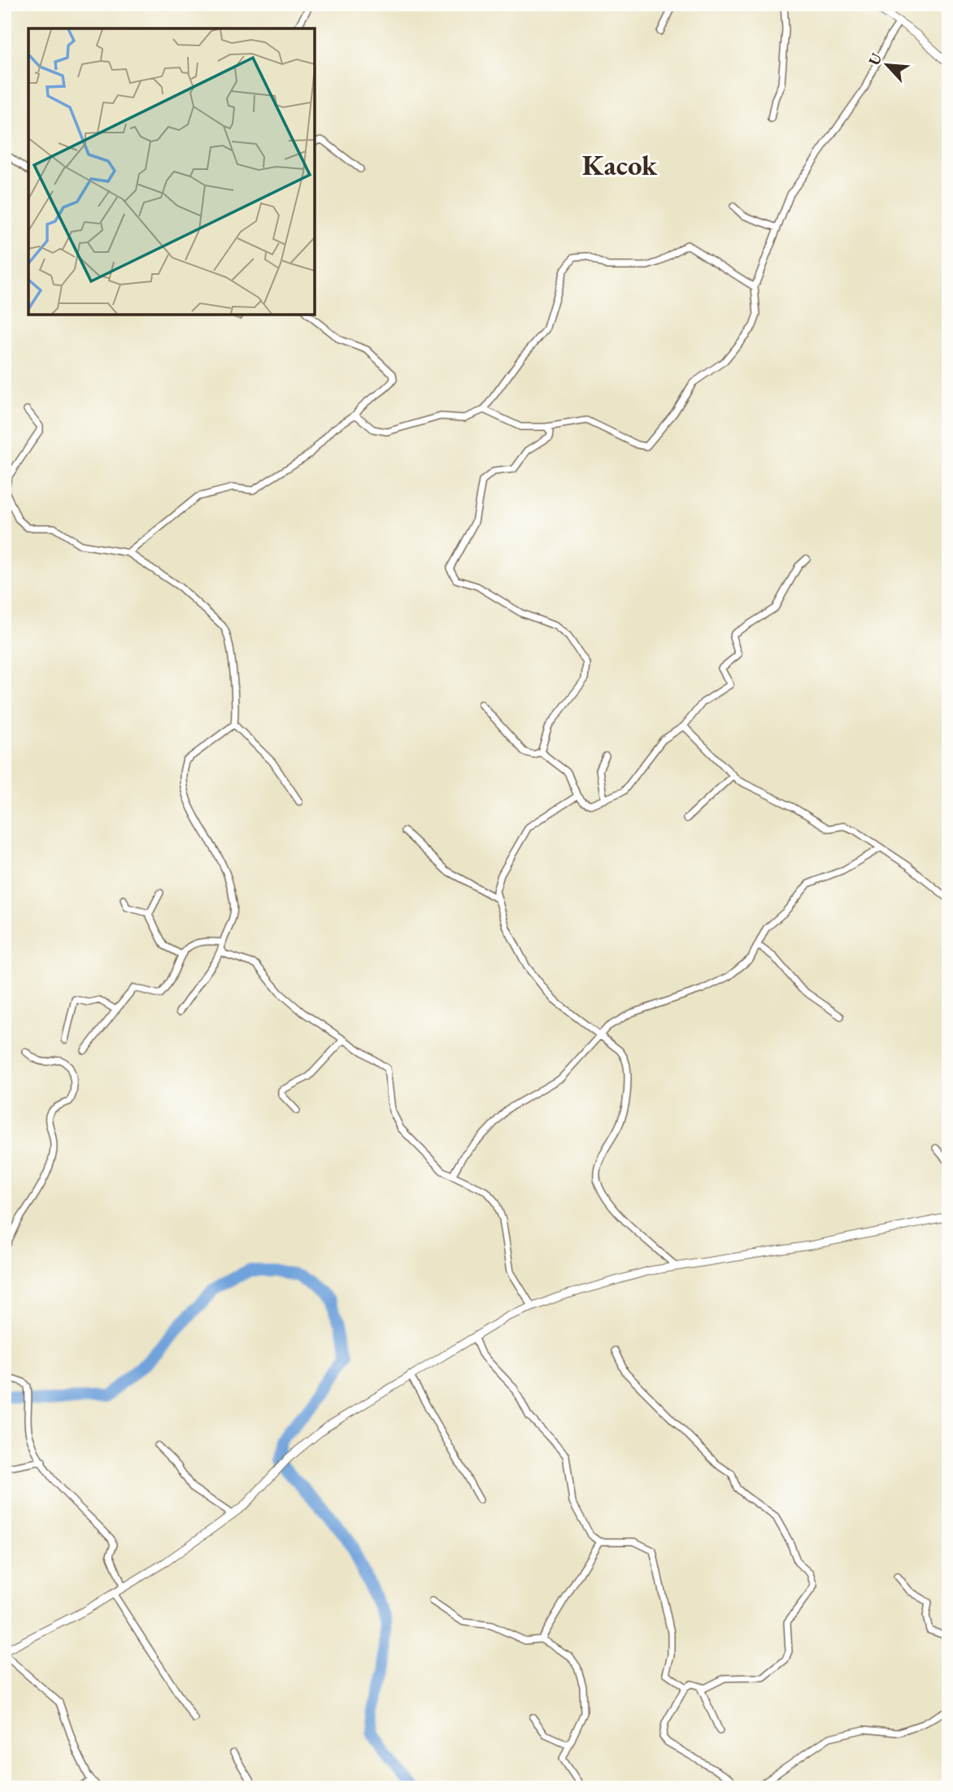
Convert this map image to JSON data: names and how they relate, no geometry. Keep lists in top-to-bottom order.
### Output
{
  "districts": ["Kacok"],
  "north": "top left"
}
